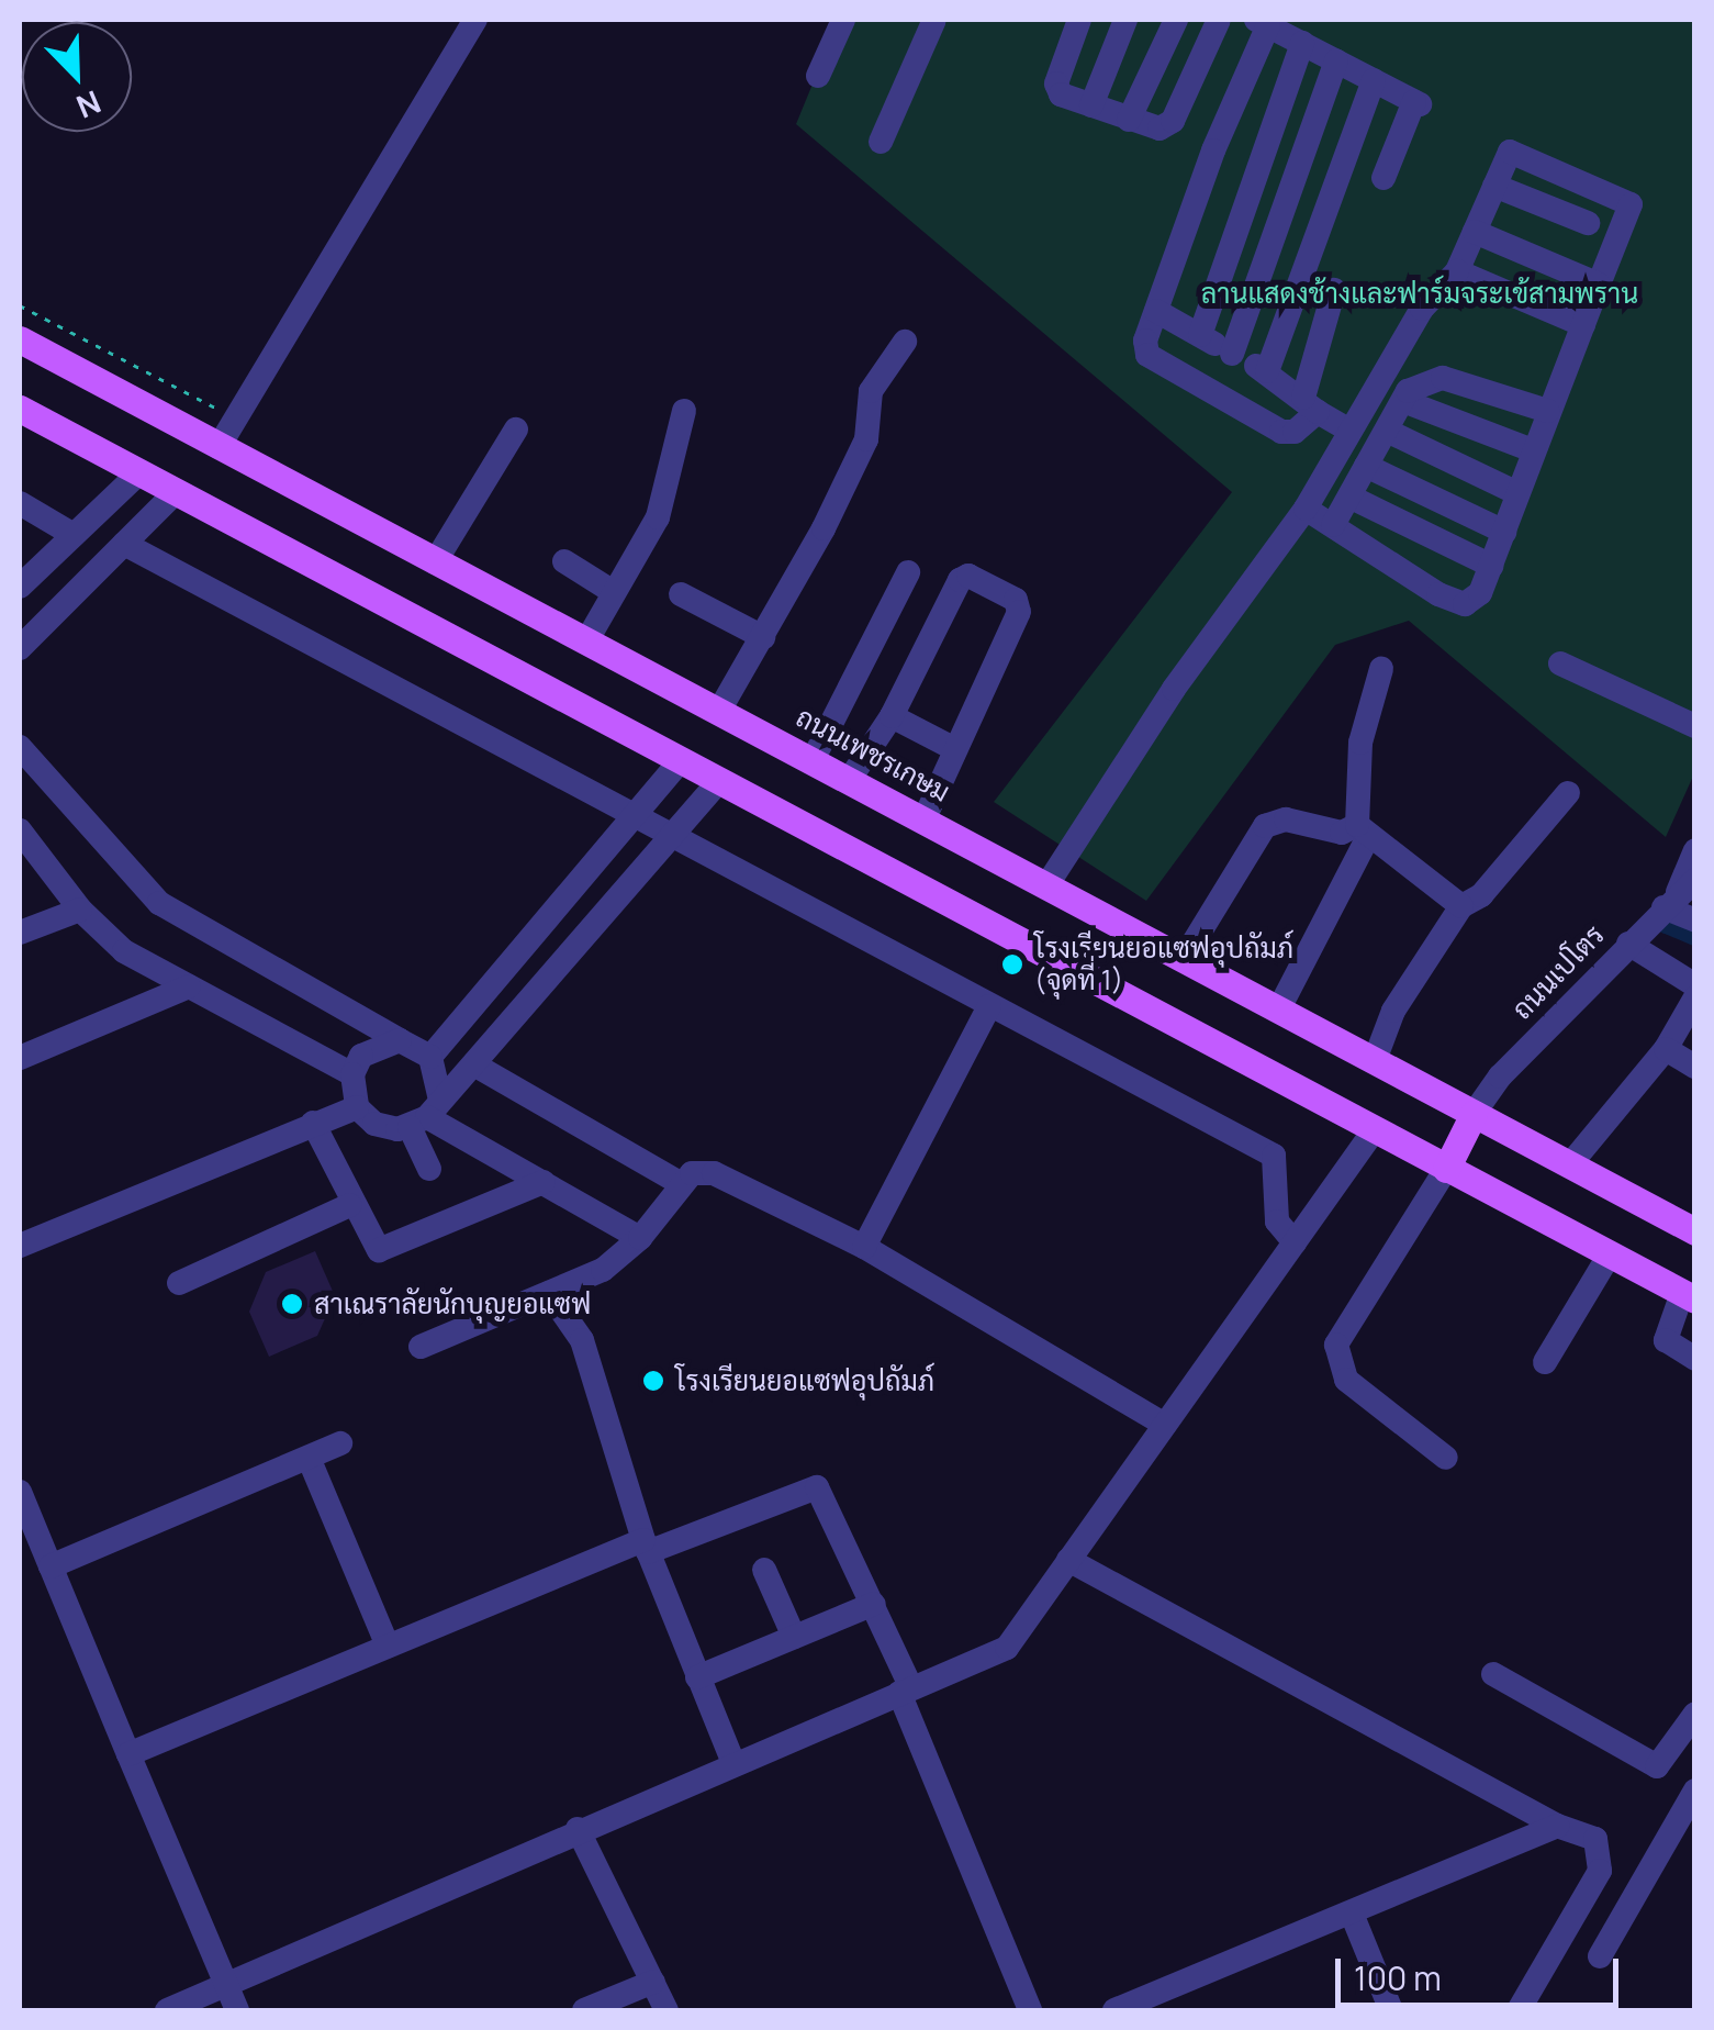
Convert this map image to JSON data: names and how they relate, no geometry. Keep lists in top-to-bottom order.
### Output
{
  "streets": {
    "main road": ["ถนนเพชรเกษม"],
    "street": ["ถนนเปโตร"]
  },
  "crossings": [
    ["ถนนเพชรเกษม", "ถนนเปโตร"]
  ],
  "parks": ["ลานแสดงช้างและฟาร์มจระเข้สามพราน"],
  "places": ["โรงเรียนยอแซฟอุปถัมภ์ (จุดที่ 1)", "สาเณราลัยนักบุญยอแซฟ", "โรงเรียนยอแซฟอุปถัมภ์"],
  "scale_bar": "100 m",
  "north": "bottom right"
}
